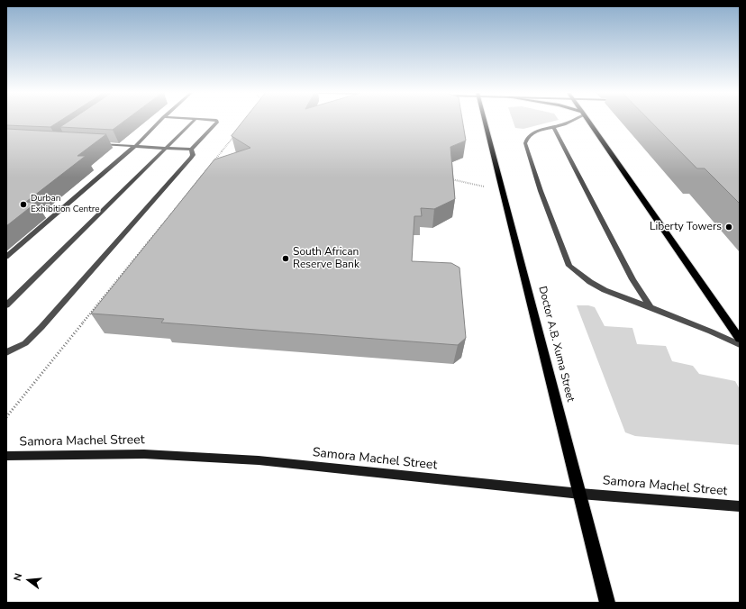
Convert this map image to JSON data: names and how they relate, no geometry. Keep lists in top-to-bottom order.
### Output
{
  "streets": {
    "main road": ["Doctor A.B. Xuma Street", "Samora Machel Street"]
  },
  "crossings": [
    ["Doctor A.B. Xuma Street", "Samora Machel Street"]
  ],
  "places": ["Durban Exhibition Centre", "Liberty Towers", "South African Reserve Bank"],
  "north": "left"
}
